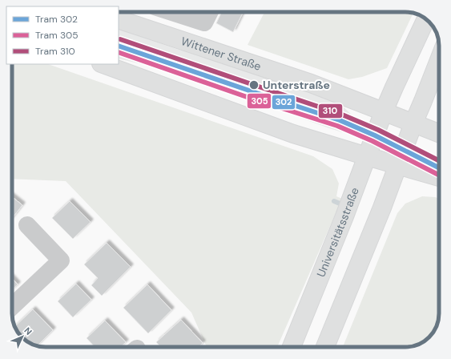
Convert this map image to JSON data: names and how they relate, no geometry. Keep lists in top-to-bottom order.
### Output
{
  "streets": {
    "main road": ["Wittener Straße", "Universitätsstraße"]
  },
  "crossings": [
    ["Wittener Straße", "Universitätsstraße"]
  ],
  "places": ["Unterstraße"],
  "lines": ["tram line 310", "tram line 302", "tram line 305"],
  "legend": ["Tram 302", "Tram 305", "Tram 310"],
  "north": "top right"
}
